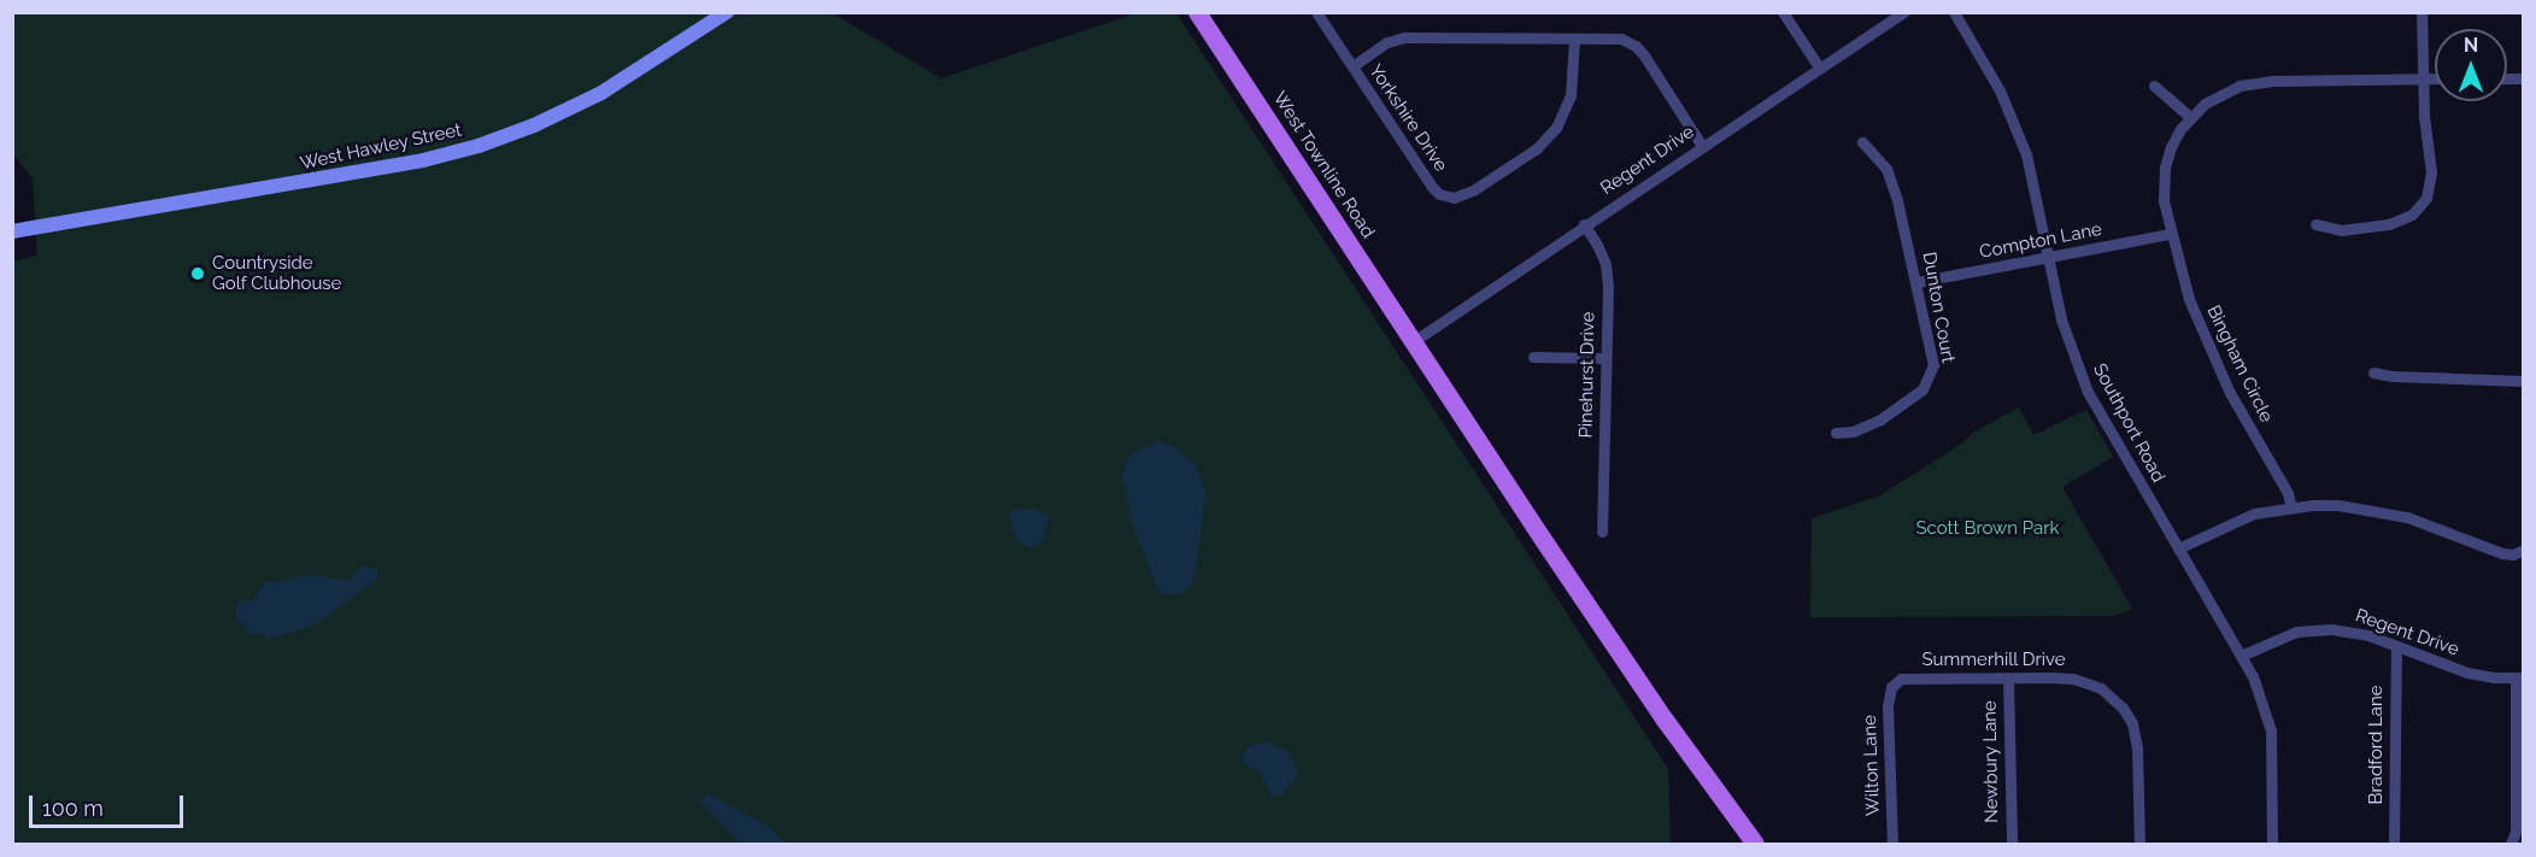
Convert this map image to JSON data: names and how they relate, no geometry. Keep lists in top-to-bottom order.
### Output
{
  "streets": {
    "main road": ["West Townline Road"],
    "street": [
      "Yorkshire Drive",
      "West Hawley Street",
      "Regent Drive",
      "Compton Lane",
      "Dunton Court",
      "Bingham Circle",
      "Pinehurst Drive",
      "Southport Road",
      "Summerhill Drive",
      "Bradford Lane",
      "Newbury Lane",
      "Wilton Lane"
    ]
  },
  "crossings": [
    ["Regent Drive", "West Townline Road"],
    ["Regent Drive", "Pinehurst Drive"],
    ["Regent Drive", "Southport Road"],
    ["Regent Drive", "Bradford Lane"],
    ["Compton Lane", "Dunton Court"],
    ["Compton Lane", "Bingham Circle"],
    ["Compton Lane", "Southport Road"],
    ["Summerhill Drive", "Newbury Lane"],
    ["Summerhill Drive", "Wilton Lane"]
  ],
  "parks": ["Scott Brown Park"],
  "places": ["Countryside Golf Clubhouse"],
  "scale_bar": "100 m",
  "north": "top"
}
